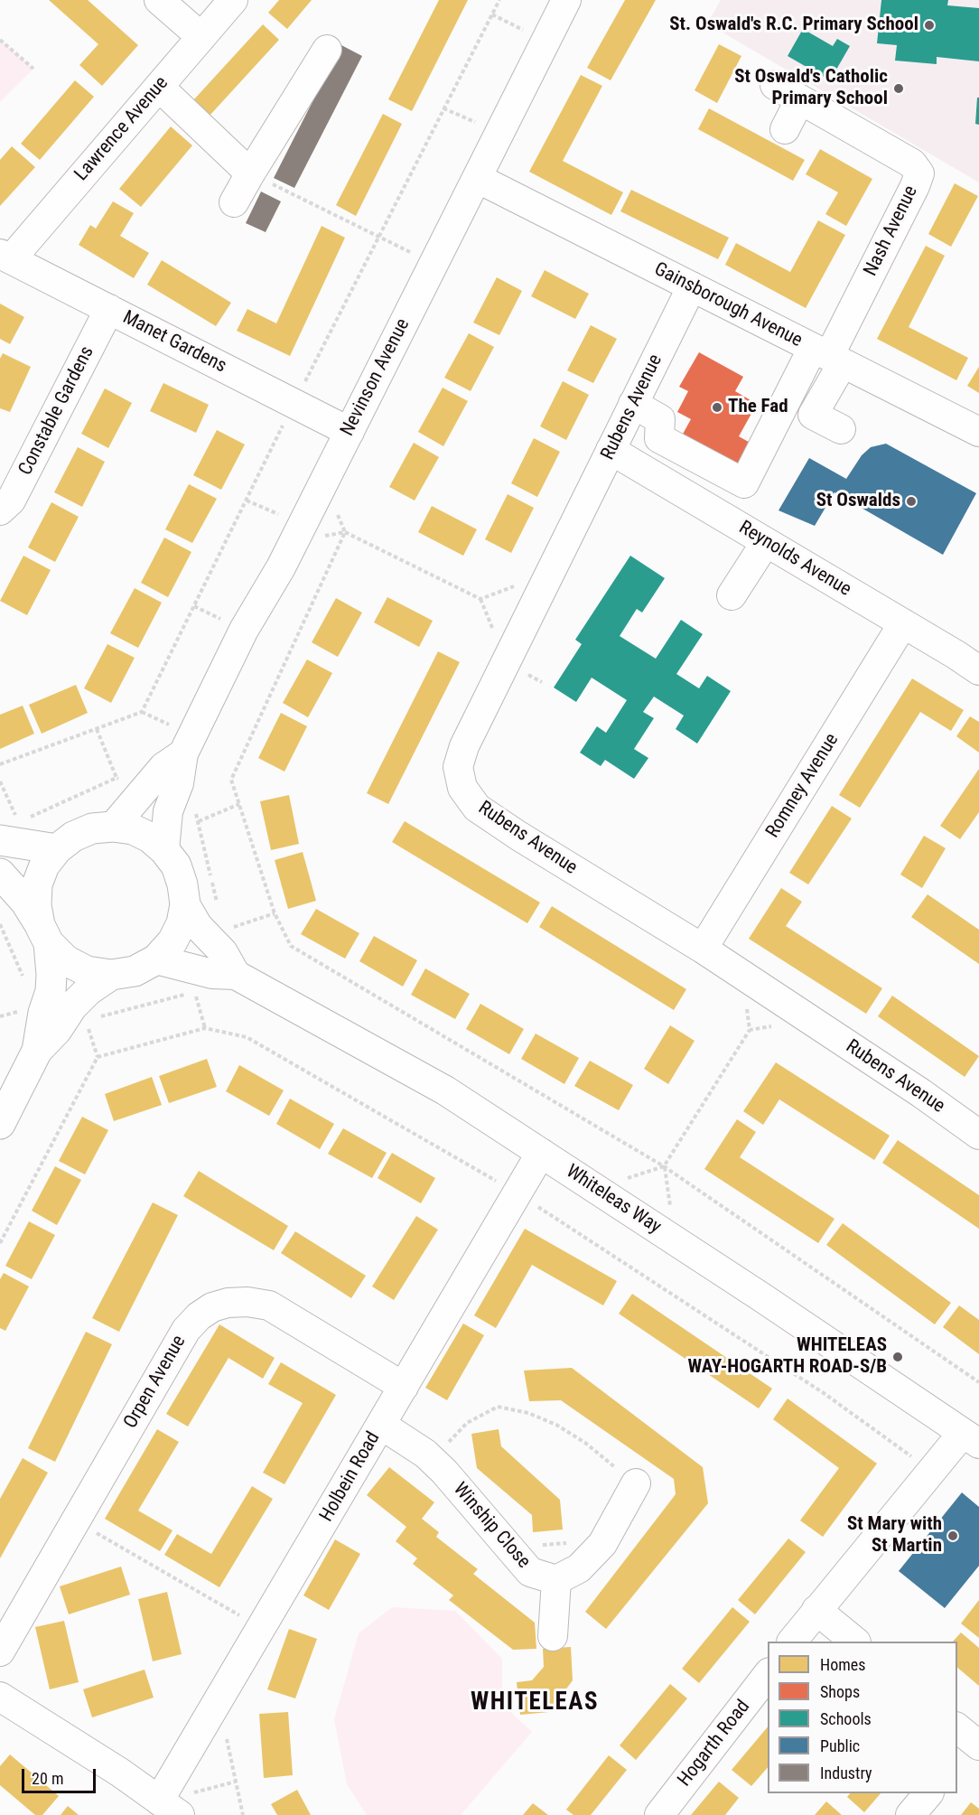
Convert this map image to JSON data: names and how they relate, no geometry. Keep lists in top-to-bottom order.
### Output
{
  "streets": {
    "street": [
      "Lawrence Avenue",
      "Nash Avenue",
      "Gainsborough Avenue",
      "Manet Gardens",
      "Nevinson Avenue",
      "Rubens Avenue",
      "Constable Gardens",
      "Reynolds Avenue",
      "Romney Avenue",
      "Whiteleas Way",
      "Orpen Avenue",
      "Holbein Road",
      "Winship Close",
      "Hogarth Road"
    ]
  },
  "crossings": [
    ["Lawrence Avenue", "Manet Gardens"],
    ["Nash Avenue", "Gainsborough Avenue"],
    ["Gainsborough Avenue", "Nevinson Avenue"],
    ["Gainsborough Avenue", "Rubens Avenue"],
    ["Manet Gardens", "Nevinson Avenue"],
    ["Manet Gardens", "Constable Gardens"],
    ["Nevinson Avenue", "Whiteleas Way"],
    ["Rubens Avenue", "Reynolds Avenue"],
    ["Rubens Avenue", "Romney Avenue"],
    ["Reynolds Avenue", "Romney Avenue"],
    ["Whiteleas Way", "Holbein Road"],
    ["Orpen Avenue", "Holbein Road"],
    ["Holbein Road", "Winship Close"]
  ],
  "districts": ["WHITELEAS"],
  "places": [
    "St. Oswald's R.C. Primary School",
    "St Oswald's Catholic Primary School",
    "The Fad",
    "St Oswalds",
    "WHITELEAS WAY-HOGARTH ROAD-S/B",
    "St Mary with St Martin"
  ],
  "legend": [
    "Homes",
    "Shops",
    "Schools",
    "Public",
    "Industry"
  ],
  "scale_bar": "20 m"
}
